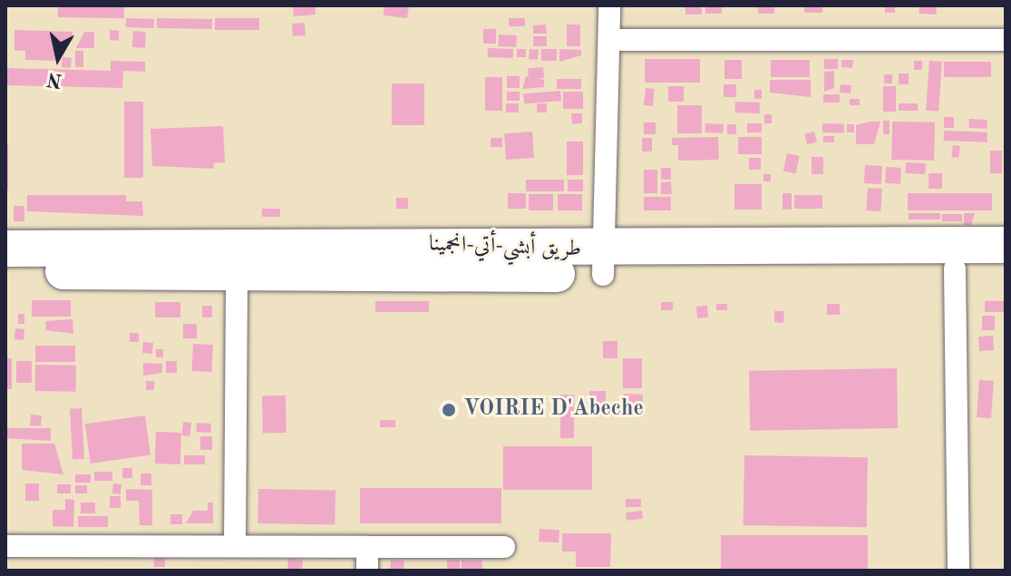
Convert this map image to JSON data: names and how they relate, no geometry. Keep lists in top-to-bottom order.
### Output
{
  "streets": {
    "highway": ["طريق أبشي-أتي-انجمينا"]
  },
  "places": ["VOIRIE D'Abeche"],
  "north": "bottom"
}
